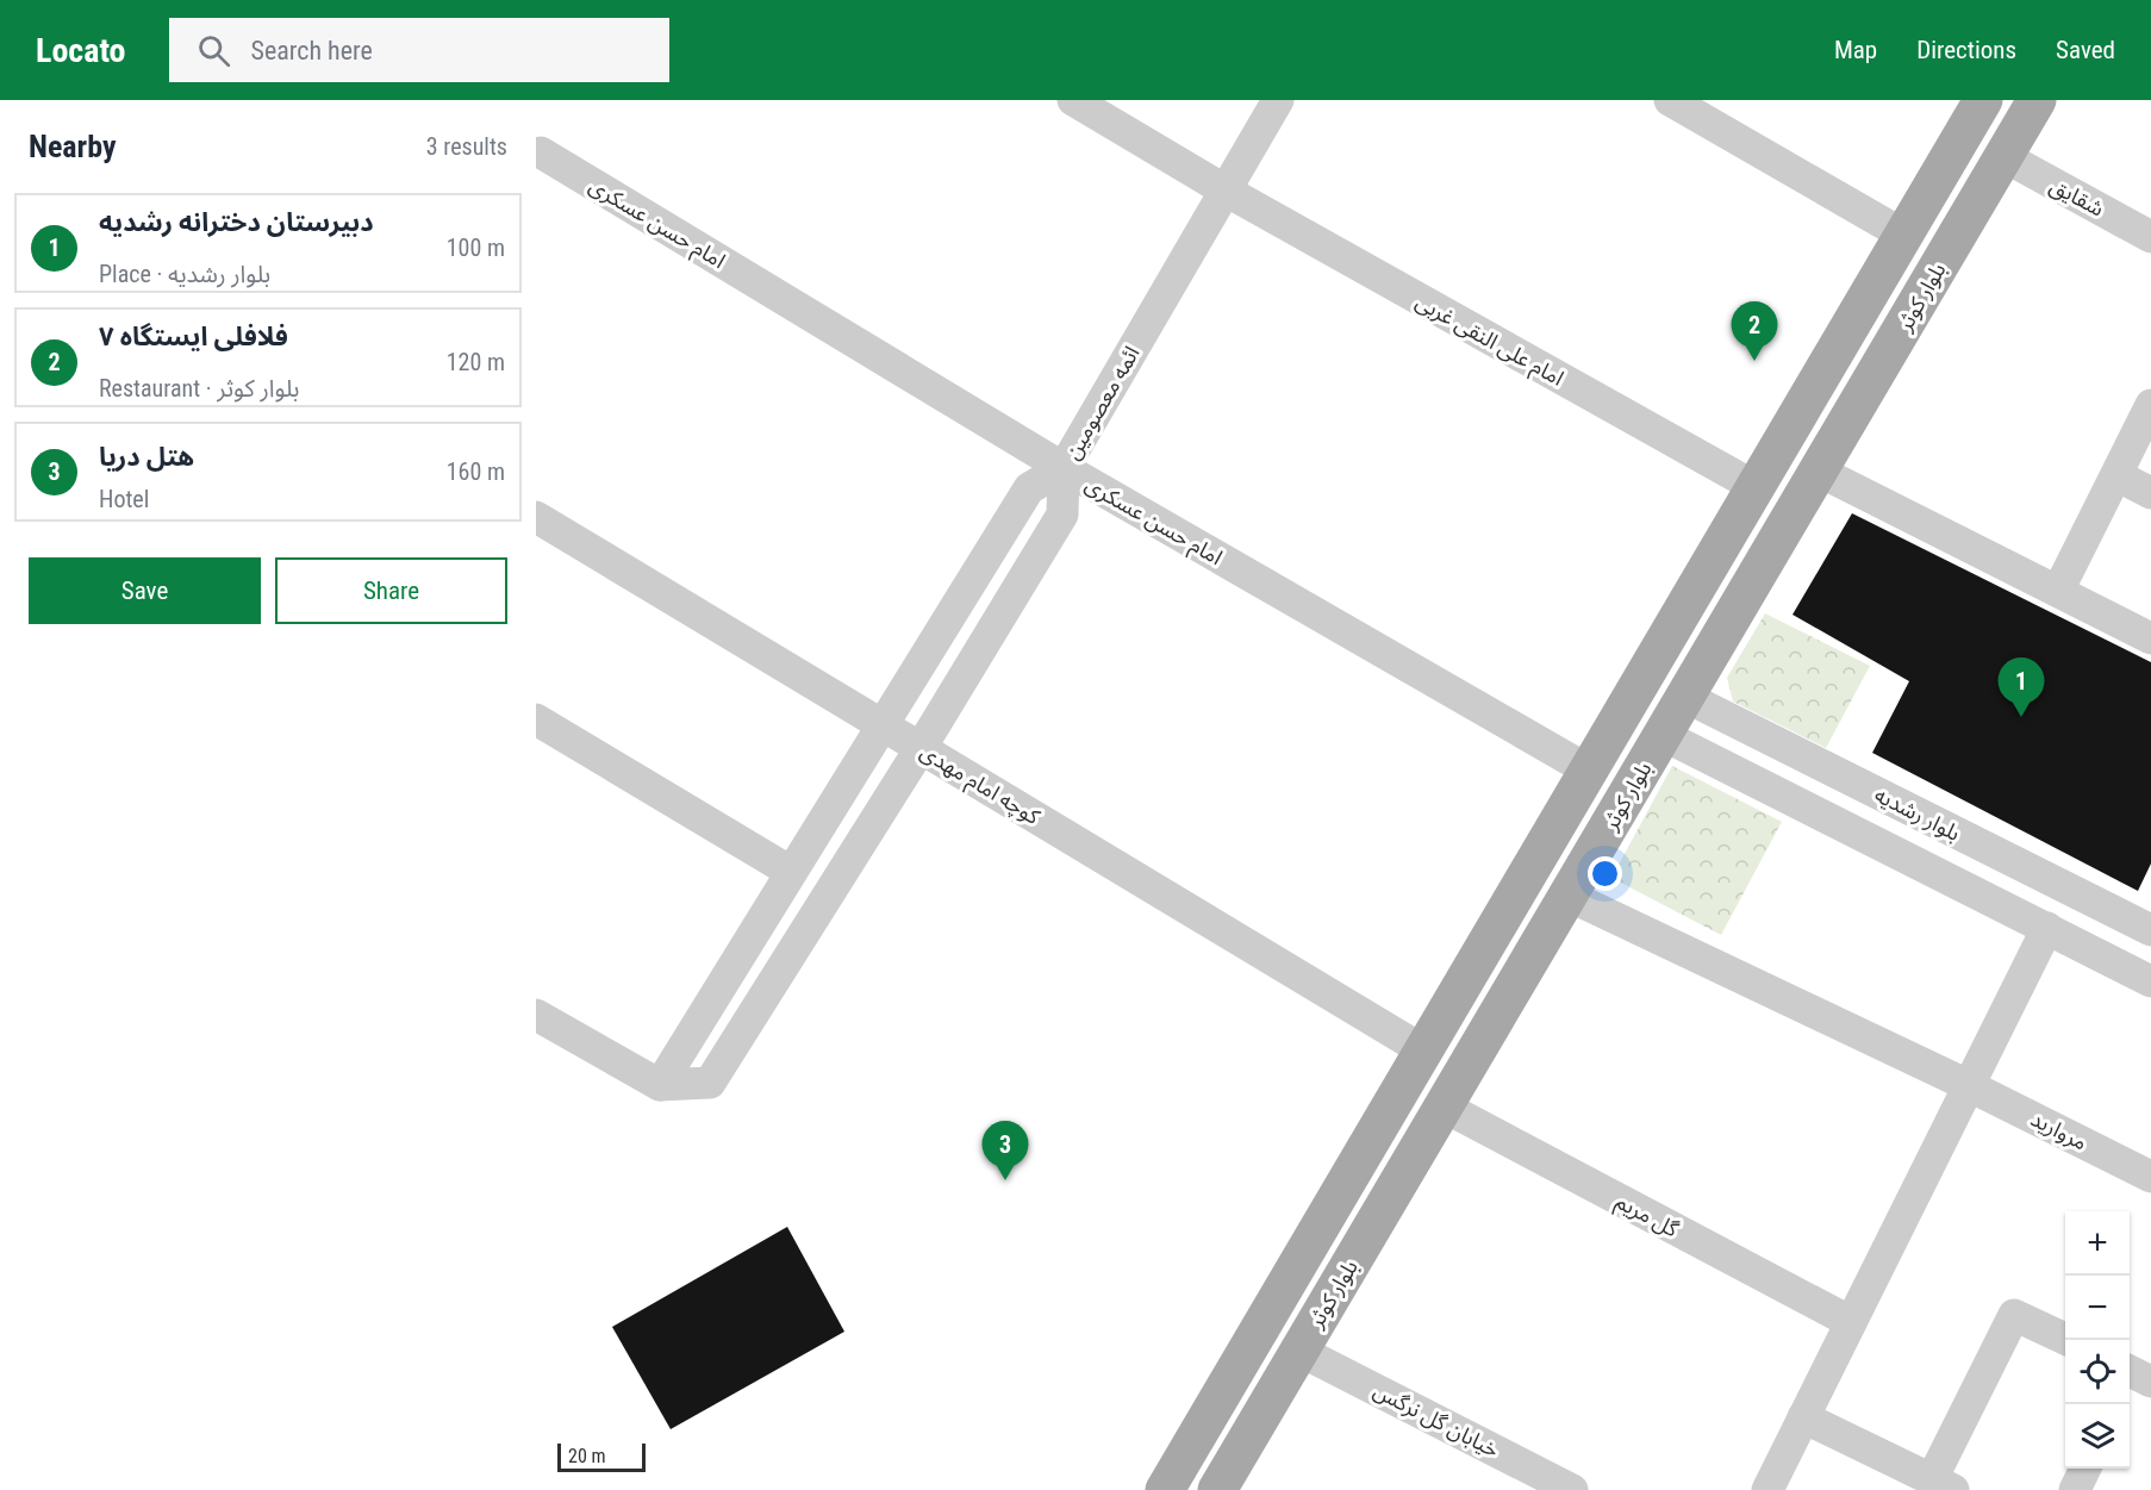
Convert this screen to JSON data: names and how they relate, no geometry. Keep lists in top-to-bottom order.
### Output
{
  "streets": {
    "main road": ["بلوار کوثر"],
    "street": [
      "شقایق",
      "امام حسن عسکری",
      "امام علی النقی غربی",
      "ائمه معصومین",
      "کوچه امام مهدی",
      "بلوار رشدیه",
      "مروارید",
      "گل مریم",
      "خیابان گل نرگس"
    ]
  },
  "crossings": [
    ["شقایق", "بلوار کوثر"],
    ["امام حسن عسکری", "بلوار کوثر"],
    ["امام حسن عسکری", "ائمه معصومین"],
    ["بلوار کوثر", "امام علی النقی غربی"],
    ["بلوار کوثر", "کوچه امام مهدی"],
    ["بلوار کوثر", "بلوار رشدیه"],
    ["بلوار کوثر", "مروارید"],
    ["بلوار کوثر", "گل مریم"],
    ["بلوار کوثر", "خیابان گل نرگس"],
    ["امام علی النقی غربی", "ائمه معصومین"],
    ["ائمه معصومین", "کوچه امام مهدی"]
  ],
  "scale_bar": "20 m",
  "page": {
    "header": "Locato",
    "search": "Search here",
    "nav": ["Map", "Directions", "Saved"],
    "heading": ["Nearby", "3 results"],
    "list": [
      {
        "mark": "1",
        "name": "دبیرستان دخترانه رشدیه",
        "note": "Place · بلوار رشدیه",
        "value": "100 m"
      },
      {
        "mark": "2",
        "name": "فلافلی ایستگاه ۷",
        "note": "Restaurant · بلوار کوثر",
        "value": "120 m"
      },
      {
        "mark": "3",
        "name": "هتل دریا",
        "note": "Hotel",
        "value": "160 m"
      }
    ],
    "pins": ["2", "1", "3"],
    "buttons": ["Save", "Share"],
    "map_buttons": ["+", "−"],
    "scale": "20 m"
  }
}
